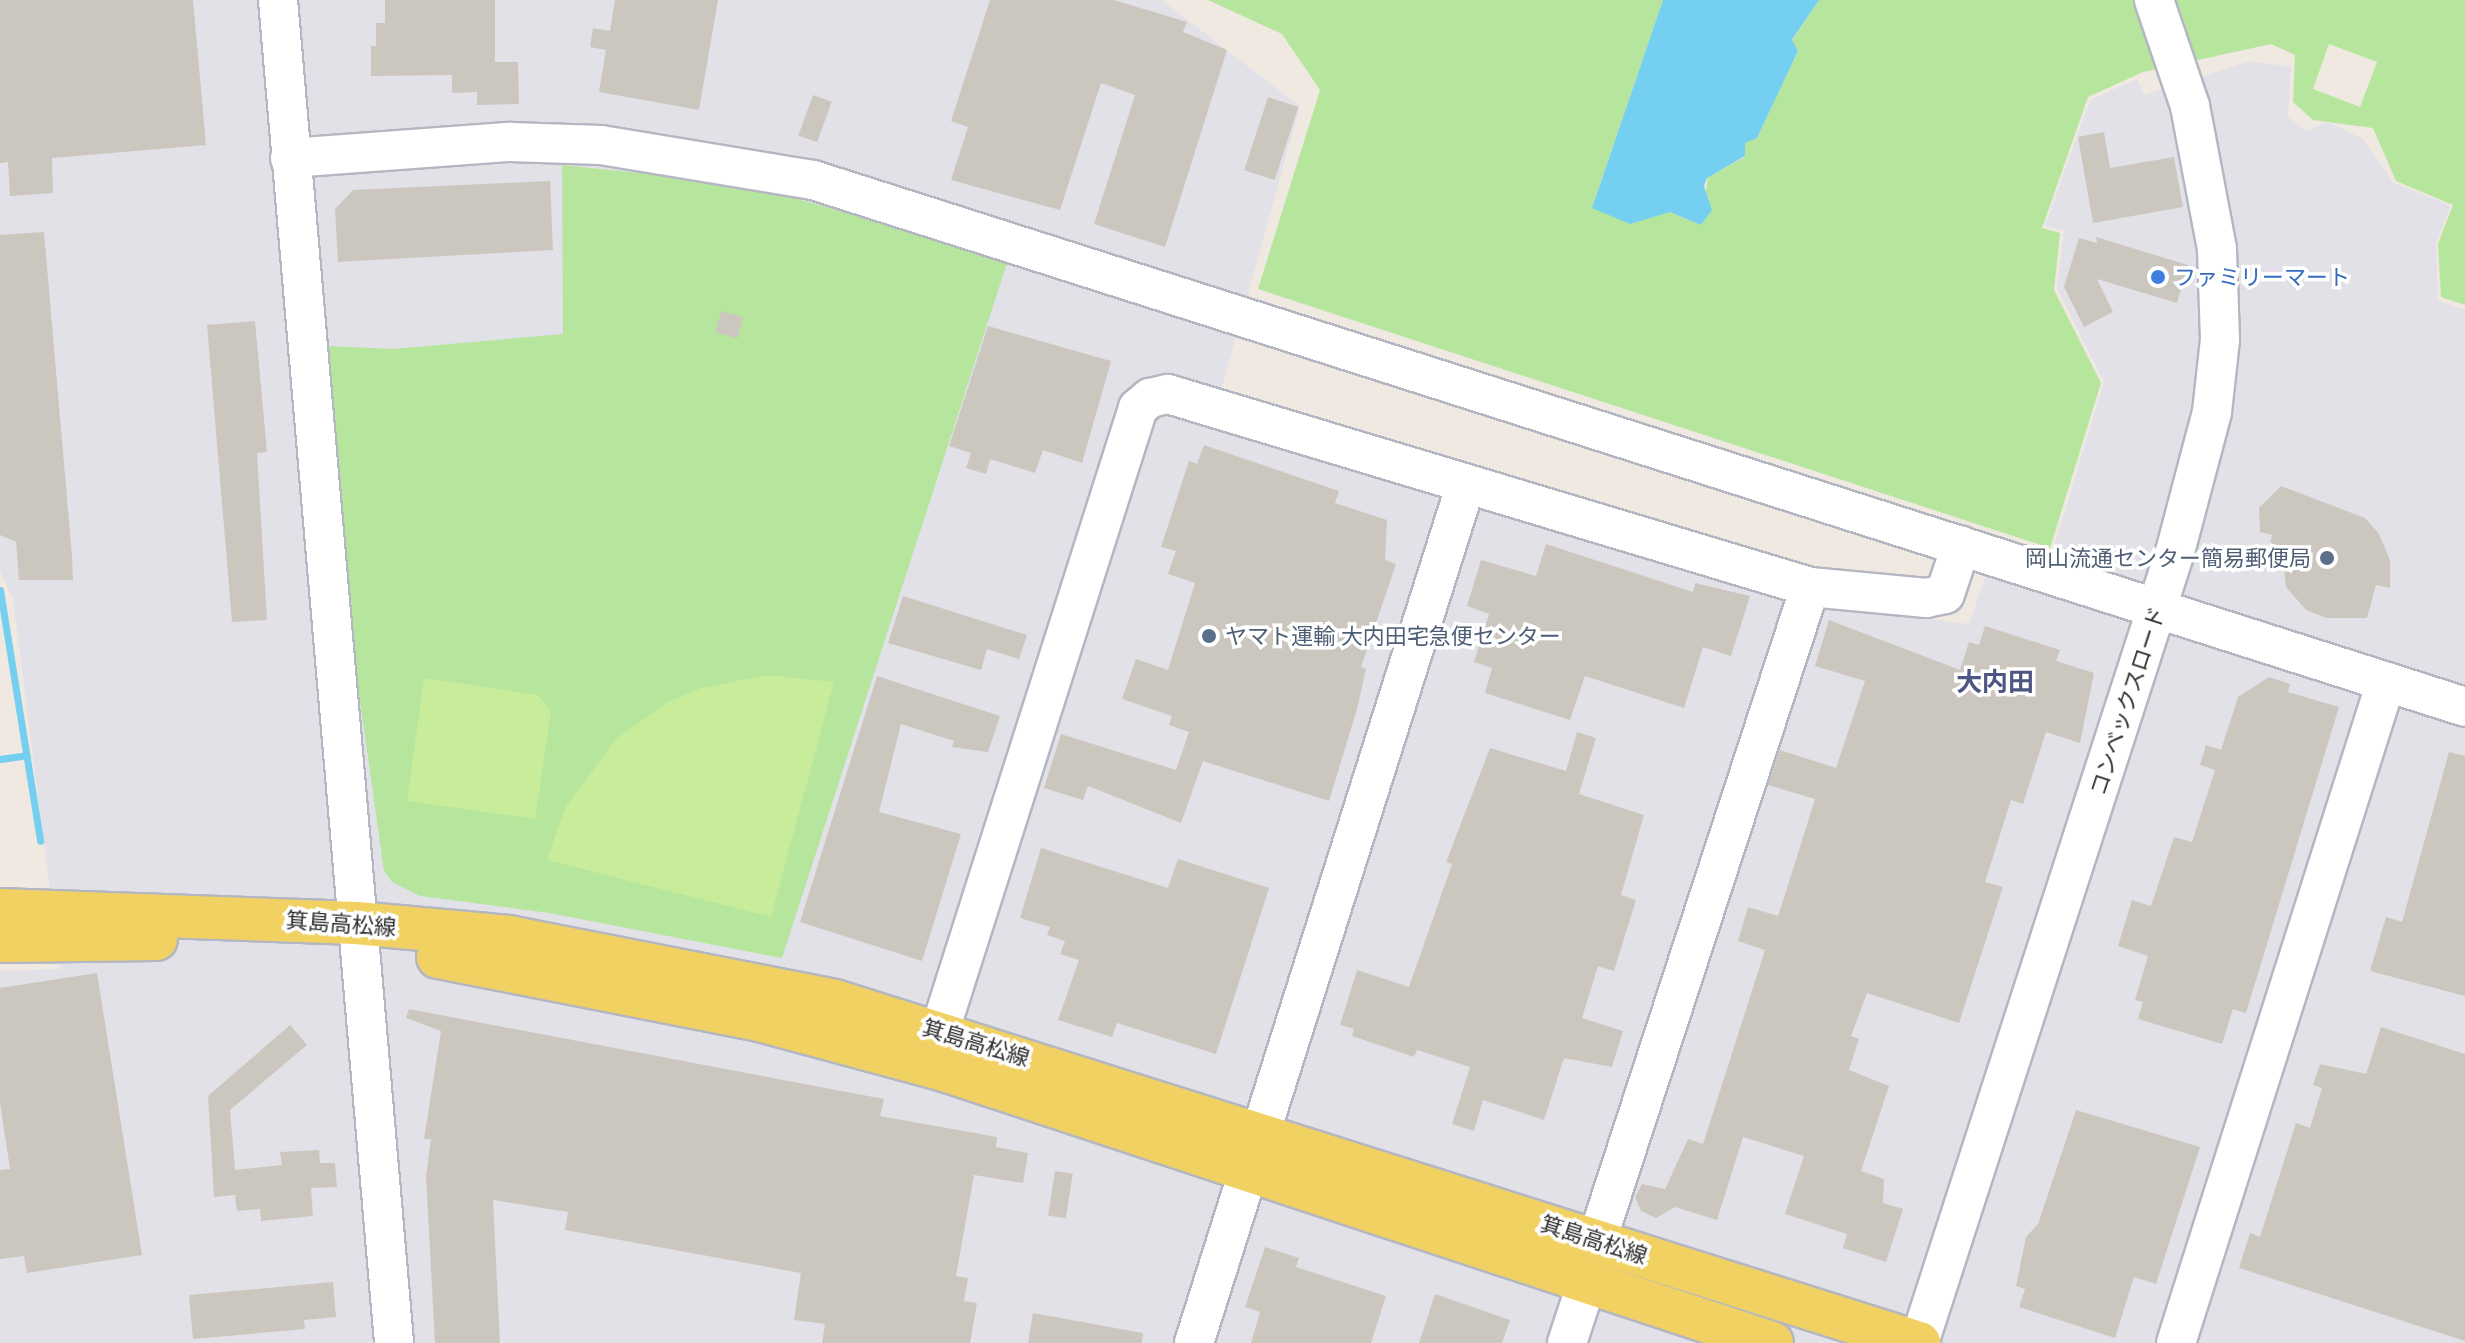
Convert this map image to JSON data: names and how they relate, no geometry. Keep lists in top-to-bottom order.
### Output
{
  "streets": {
    "main road": ["箕島高松線"],
    "street": ["コンベックスロード"]
  },
  "crossings": [
    ["コンベックスロード", "箕島高松線"]
  ],
  "districts": ["大内田"],
  "places": ["ファミリーマート", "岡山流通センター簡易郵便局", "ヤマト運輸 大内田宅急便センター"]
}
